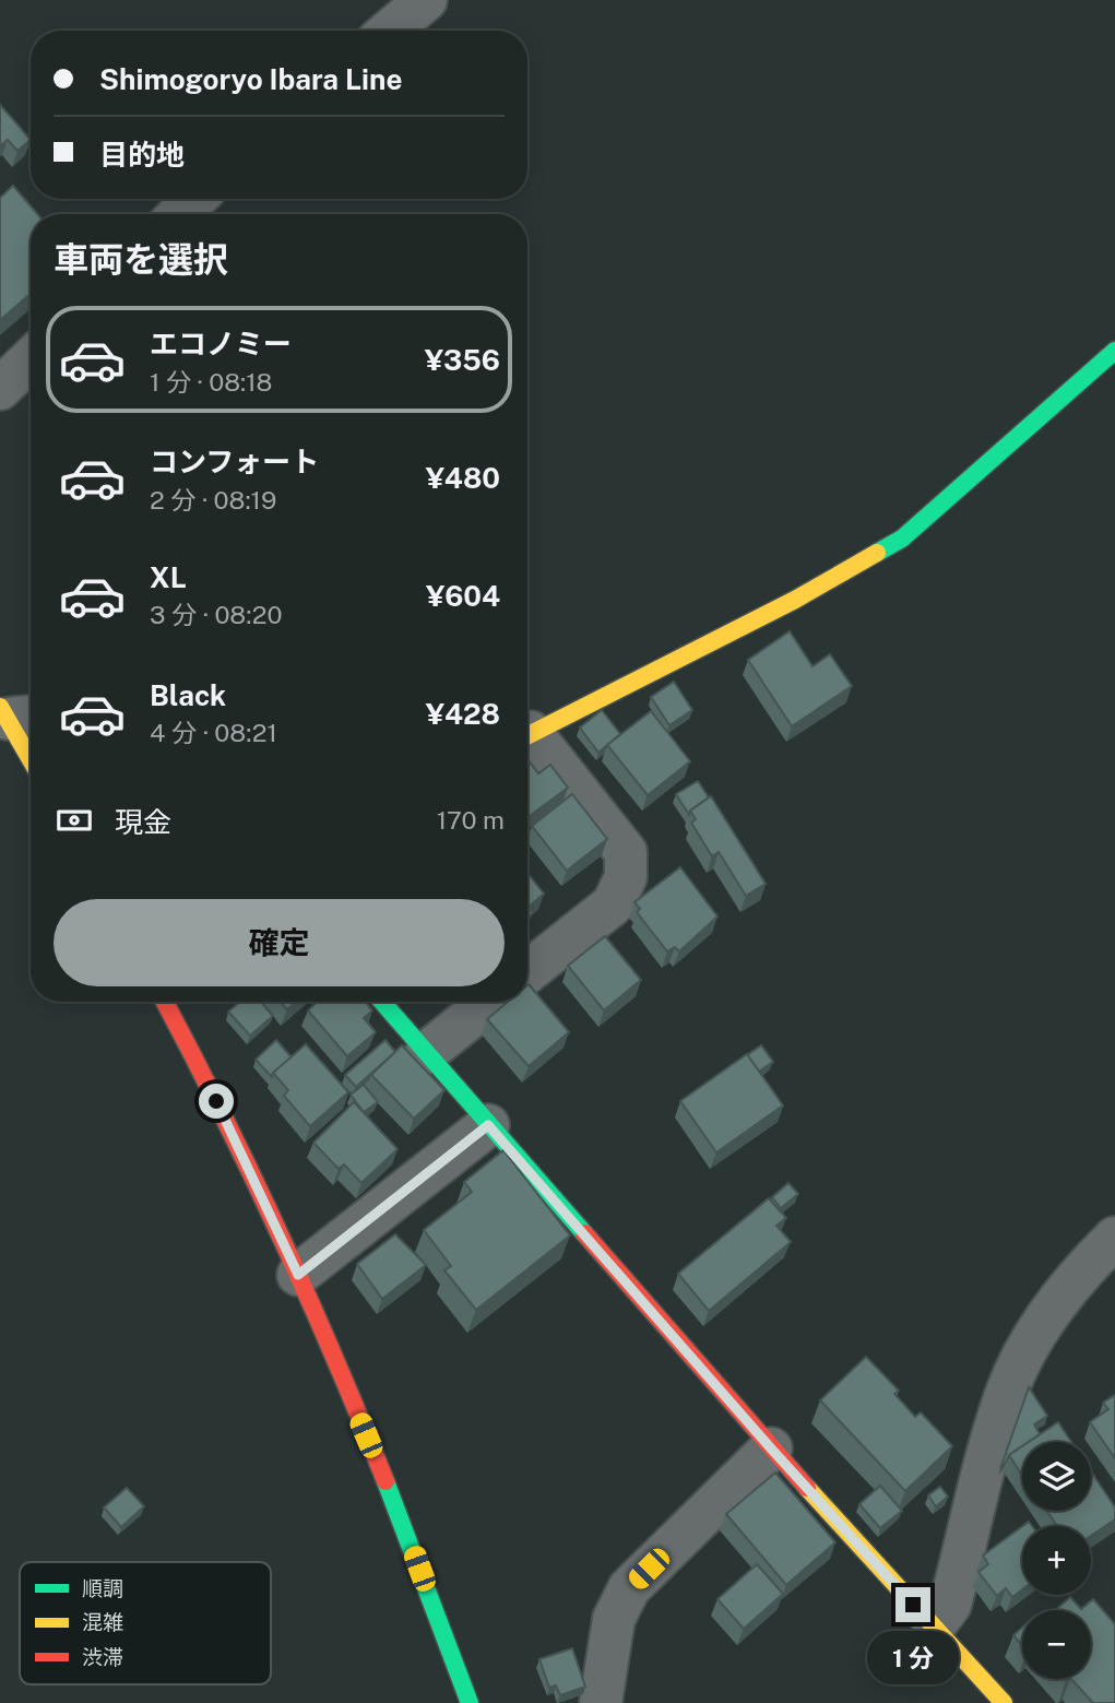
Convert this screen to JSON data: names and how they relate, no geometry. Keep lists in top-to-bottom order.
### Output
{
  "legend": ["順調", "混雑", "渋滞"],
  "page": {
    "banner": ["Shimogoryo Ibara Line", "目的地"],
    "heading": "車両を選択",
    "list": [
      {
        "name": "エコノミー",
        "note": "1 分 · 08:18",
        "value": "¥356"
      },
      {
        "name": "コンフォート",
        "note": "2 分 · 08:19",
        "value": "¥480"
      },
      {
        "name": "XL",
        "note": "3 分 · 08:20",
        "value": "¥604"
      },
      {
        "name": "Black",
        "note": "4 分 · 08:21",
        "value": "¥428"
      }
    ],
    "pay": ["現金", "170 m"],
    "buttons": "確定",
    "map_buttons": ["+", "−"],
    "bubble": "1 分"
  }
}
